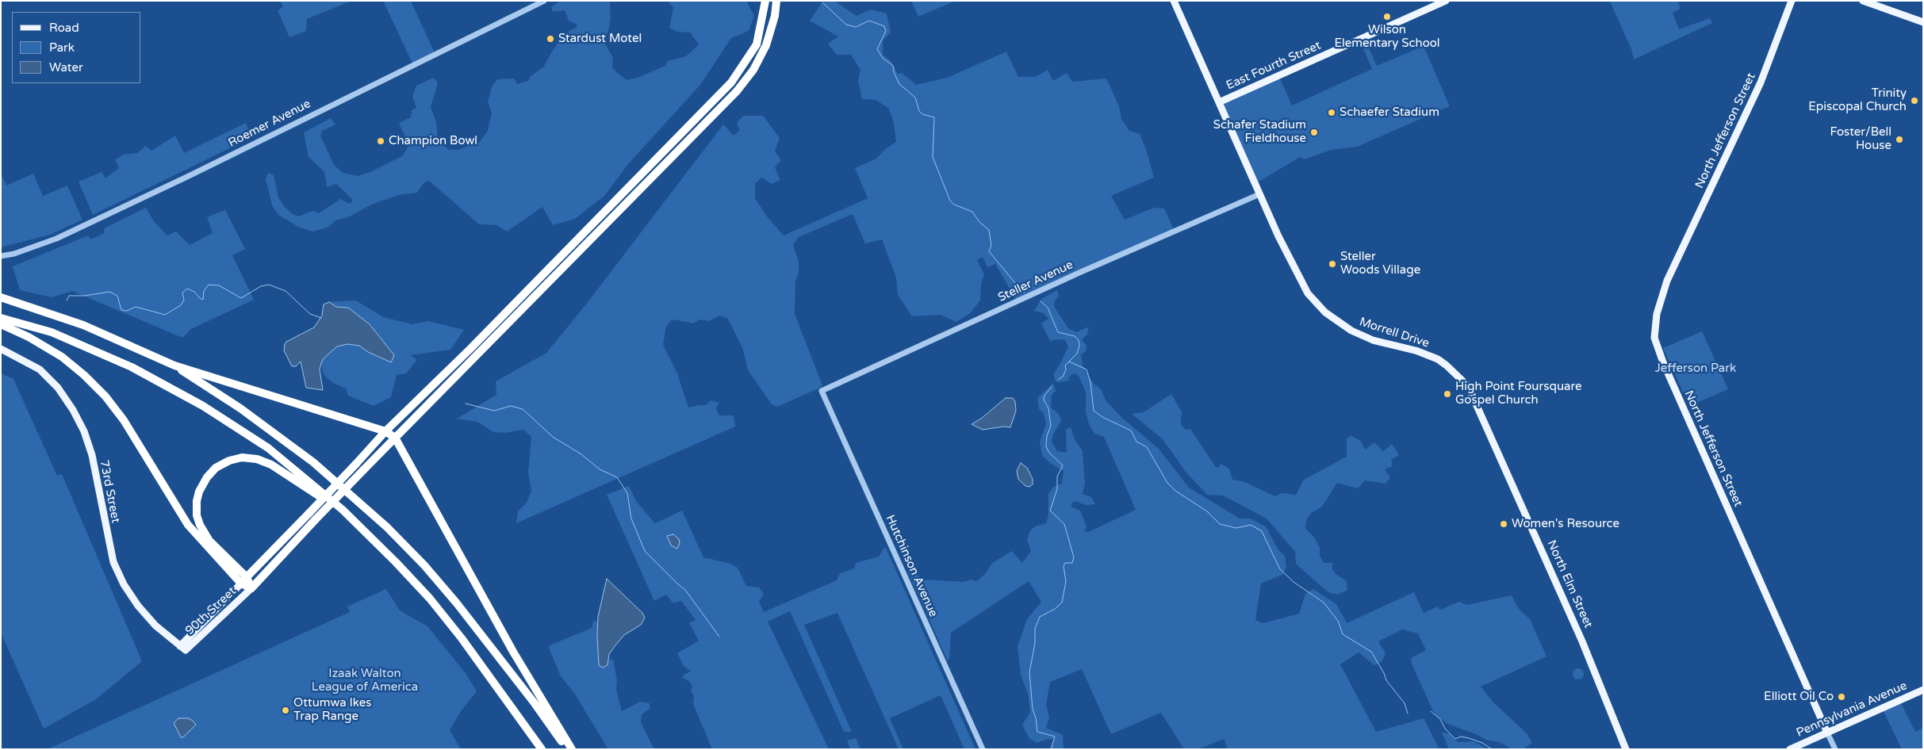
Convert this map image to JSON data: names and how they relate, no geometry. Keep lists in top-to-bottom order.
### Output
{
  "streets": {
    "main road": [
      "East Fourth Street",
      "North Jefferson Street",
      "Morrell Drive",
      "73rd Street",
      "North Elm Street",
      "90th Street",
      "Pennsylvania Avenue"
    ],
    "street": ["Roemer Avenue", "Steller Avenue", "Hutchinson Avenue"]
  },
  "crossings": [
    ["East Fourth Street", "Morrell Drive"],
    ["North Jefferson Street", "Pennsylvania Avenue"],
    ["Steller Avenue", "Morrell Drive"],
    ["Steller Avenue", "Hutchinson Avenue"],
    ["Morrell Drive", "North Elm Street"],
    ["73rd Street", "90th Street"]
  ],
  "parks": ["Jefferson Park", "Izaak Walton League of America"],
  "places": [
    "Wilson Elementary School",
    "Stardust Motel",
    "Trinity Episcopal Church",
    "Schaefer Stadium",
    "Schafer Stadium Fieldhouse",
    "Foster/Bell House",
    "Champion Bowl",
    "Steller Woods Village",
    "High Point Foursquare Gospel Church",
    "Women's Resource",
    "Elliott Oil Co",
    "Ottumwa Ikes Trap Range"
  ],
  "legend": ["Road", "Park", "Water"]
}
